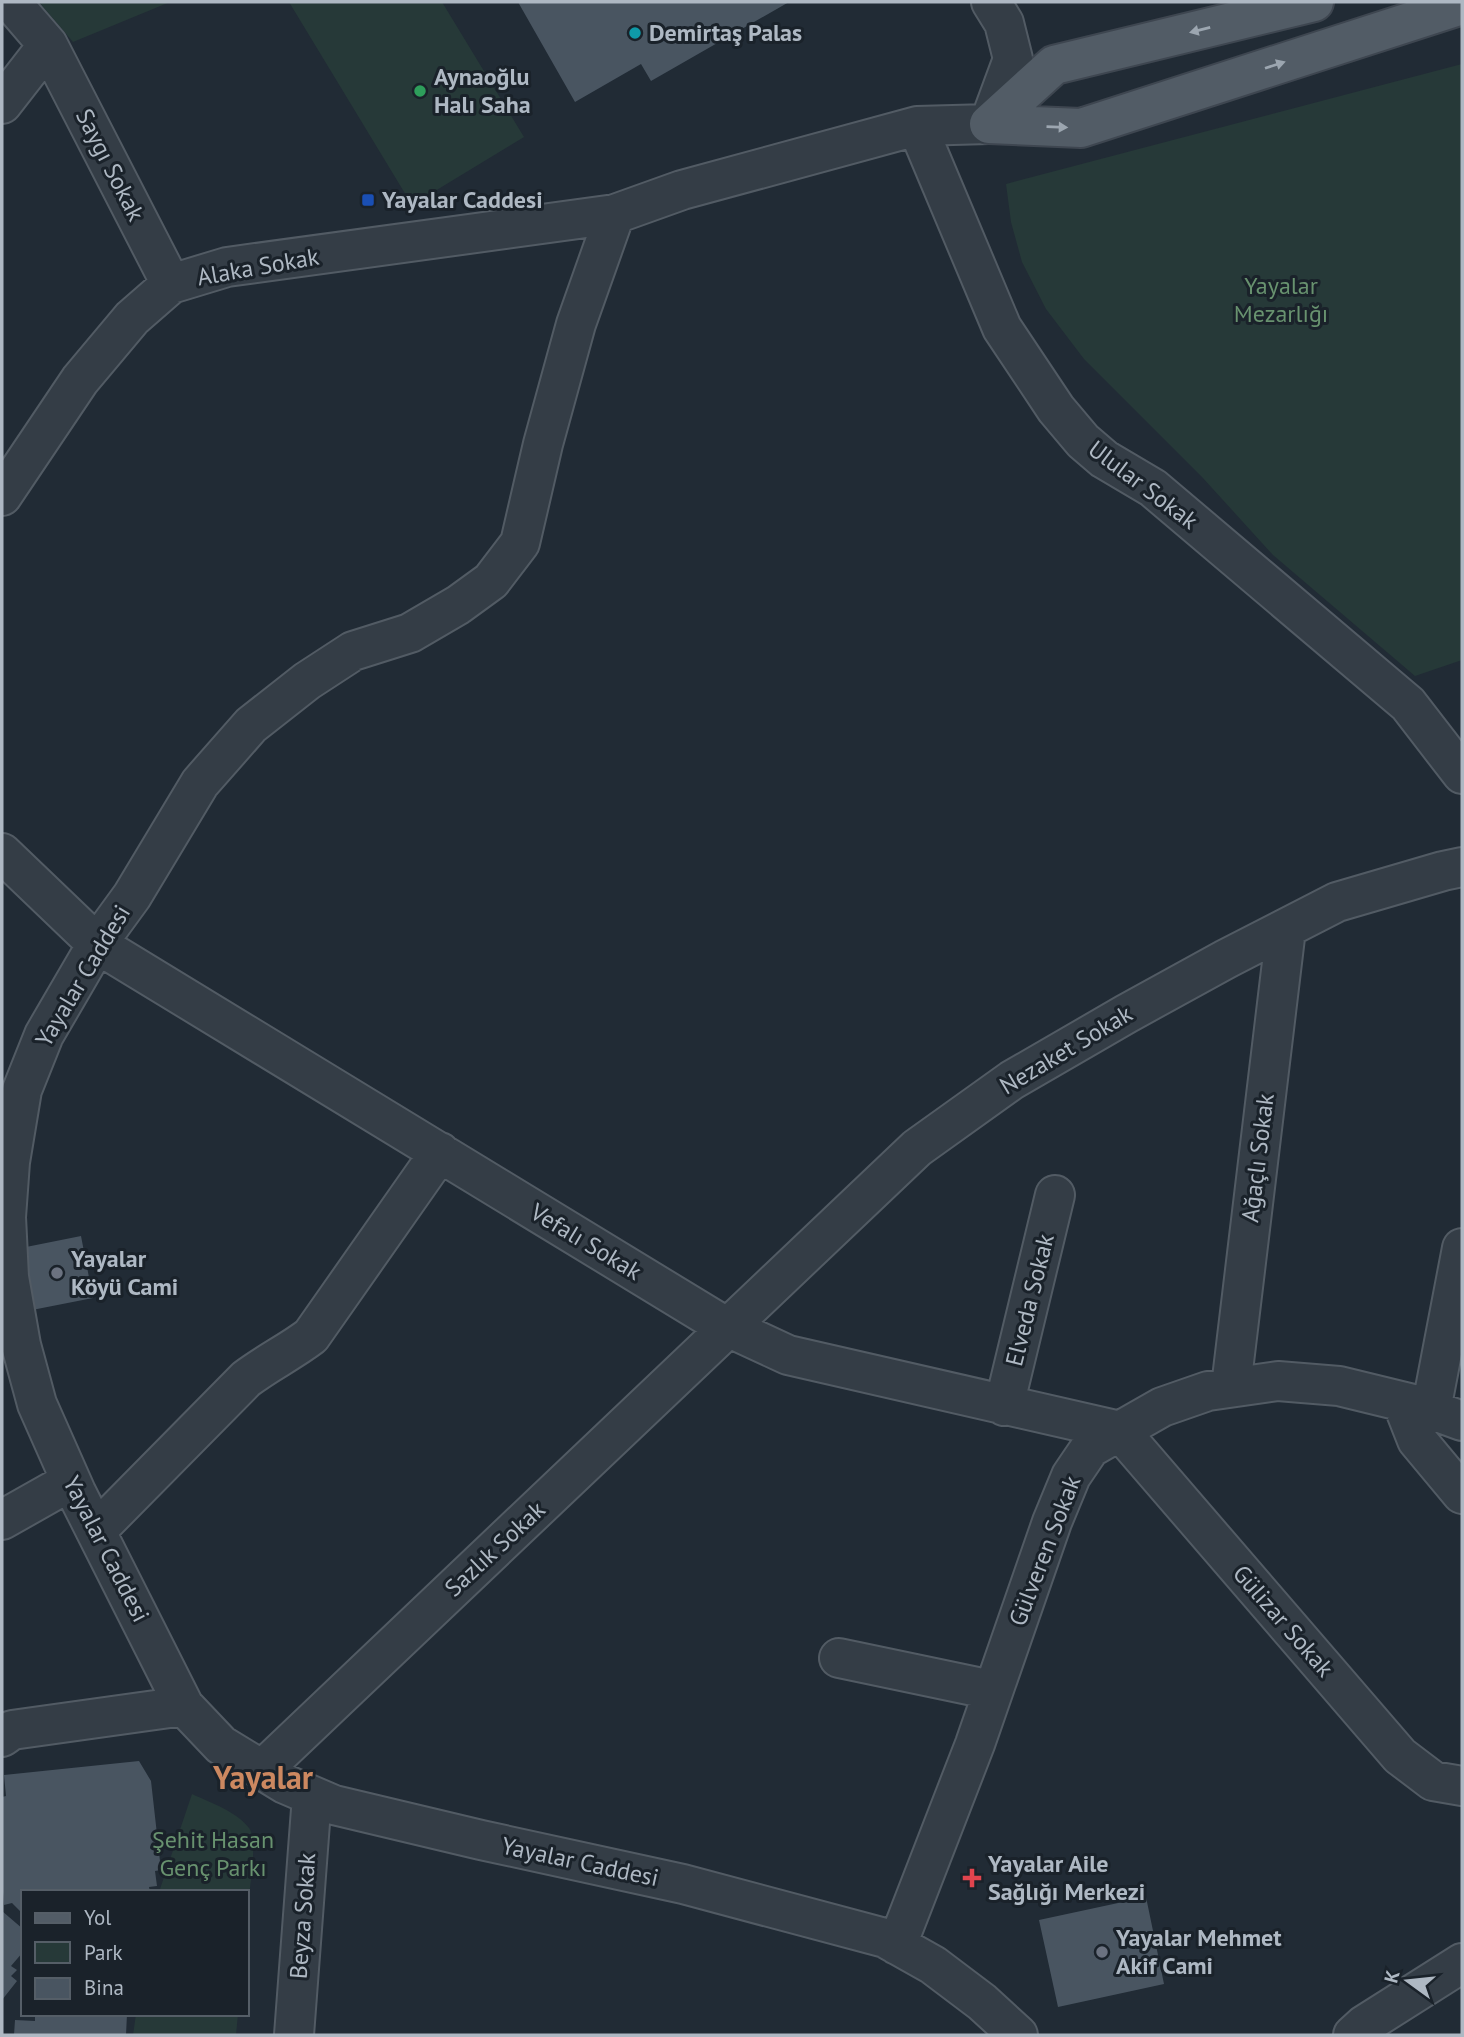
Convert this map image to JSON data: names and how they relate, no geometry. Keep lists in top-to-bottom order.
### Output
{
  "streets": {
    "street": [
      "Saygı Sokak",
      "Alaka Sokak",
      "Ulular Sokak",
      "Yayalar Caddesi",
      "Nezaket Sokak",
      "Ağaçlı Sokak",
      "Vefalı Sokak",
      "Elveda Sokak",
      "Sazlık Sokak",
      "Gülveren Sokak",
      "Gülizar Sokak",
      "Beyza Sokak"
    ]
  },
  "crossings": [
    ["Saygı Sokak", "Alaka Sokak"],
    ["Alaka Sokak", "Yayalar Caddesi"],
    ["Yayalar Caddesi", "Vefalı Sokak"],
    ["Yayalar Caddesi", "Sazlık Sokak"],
    ["Yayalar Caddesi", "Gülveren Sokak"],
    ["Yayalar Caddesi", "Beyza Sokak"],
    ["Nezaket Sokak", "Ağaçlı Sokak"],
    ["Nezaket Sokak", "Vefalı Sokak"],
    ["Nezaket Sokak", "Sazlık Sokak"],
    ["Ağaçlı Sokak", "Gülveren Sokak"],
    ["Vefalı Sokak", "Elveda Sokak"],
    ["Vefalı Sokak", "Sazlık Sokak"],
    ["Vefalı Sokak", "Gülveren Sokak"],
    ["Vefalı Sokak", "Gülizar Sokak"],
    ["Gülveren Sokak", "Gülizar Sokak"]
  ],
  "districts": ["Yayalar"],
  "parks": ["Yayalar Mezarlığı", "Şehit Hasan Genç Parkı"],
  "places": {
    "other": [
      "Demirtaş Palas",
      "Aynaoğlu Halı Saha",
      "Yayalar Köyü Cami",
      "Yayalar Mehmet Akif Cami"
    ],
    "transit": ["Yayalar Caddesi"],
    "health": ["Yayalar Aile Sağlığı Merkezi"]
  },
  "legend": ["Yol", "Park", "Bina"],
  "north": "left"
}
